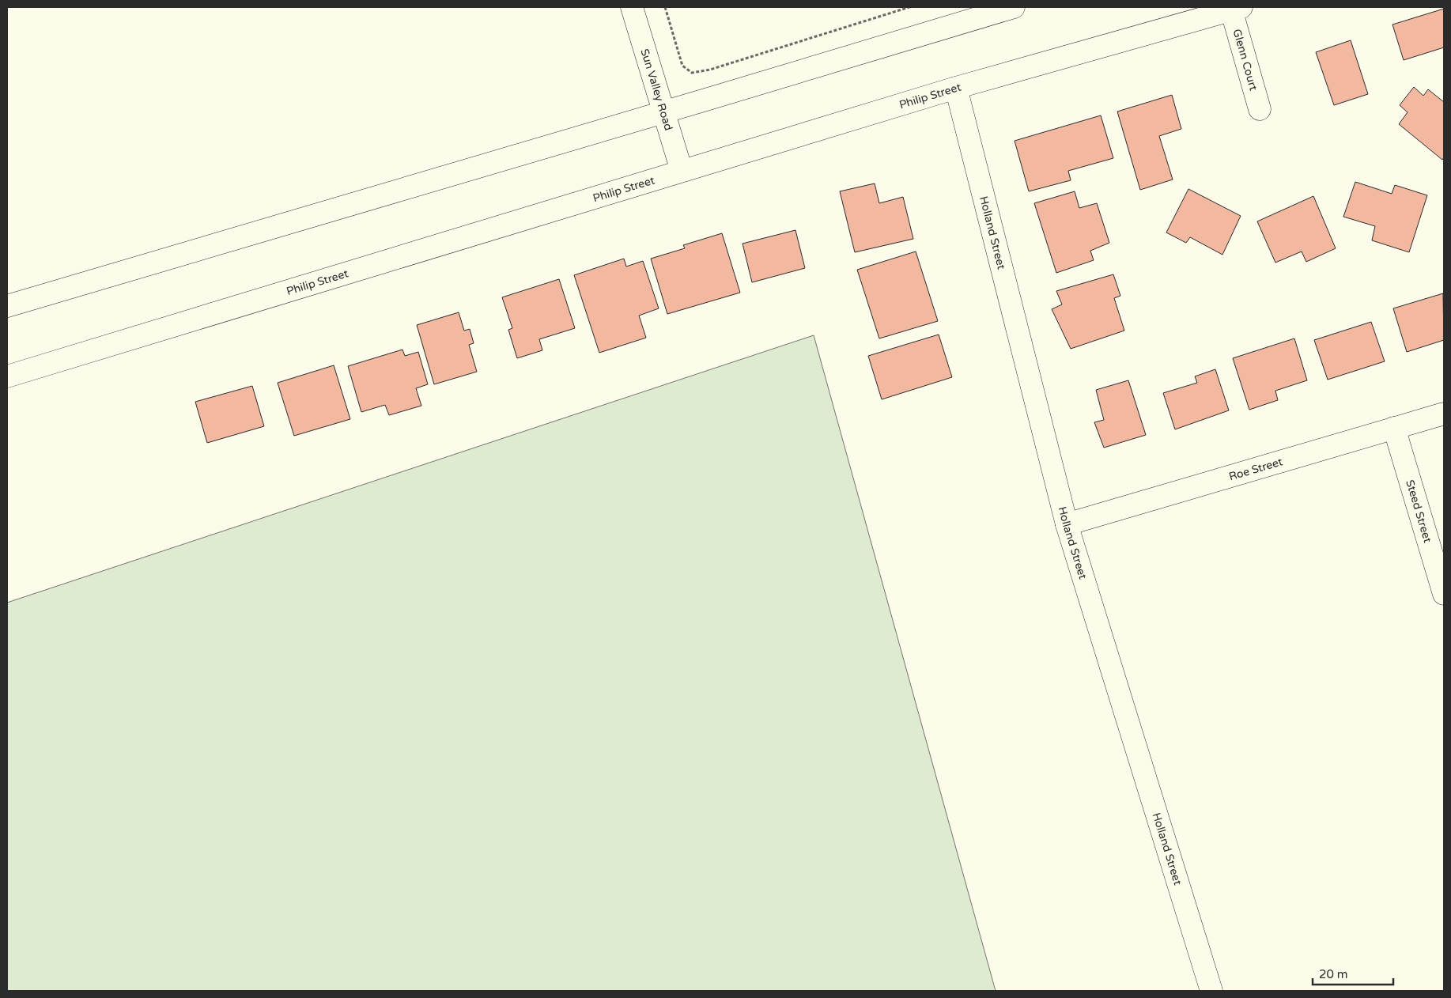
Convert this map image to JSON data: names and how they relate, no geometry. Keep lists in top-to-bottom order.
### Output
{
  "streets": {
    "main road": [
      "Glenn Court",
      "Sun Valley Road",
      "Philip Street",
      "Holland Street",
      "Roe Street",
      "Steed Street"
    ]
  },
  "crossings": [
    ["Glenn Court", "Philip Street"],
    ["Sun Valley Road", "Philip Street"],
    ["Philip Street", "Holland Street"],
    ["Holland Street", "Roe Street"],
    ["Roe Street", "Steed Street"]
  ],
  "scale_bar": "20 m"
}
